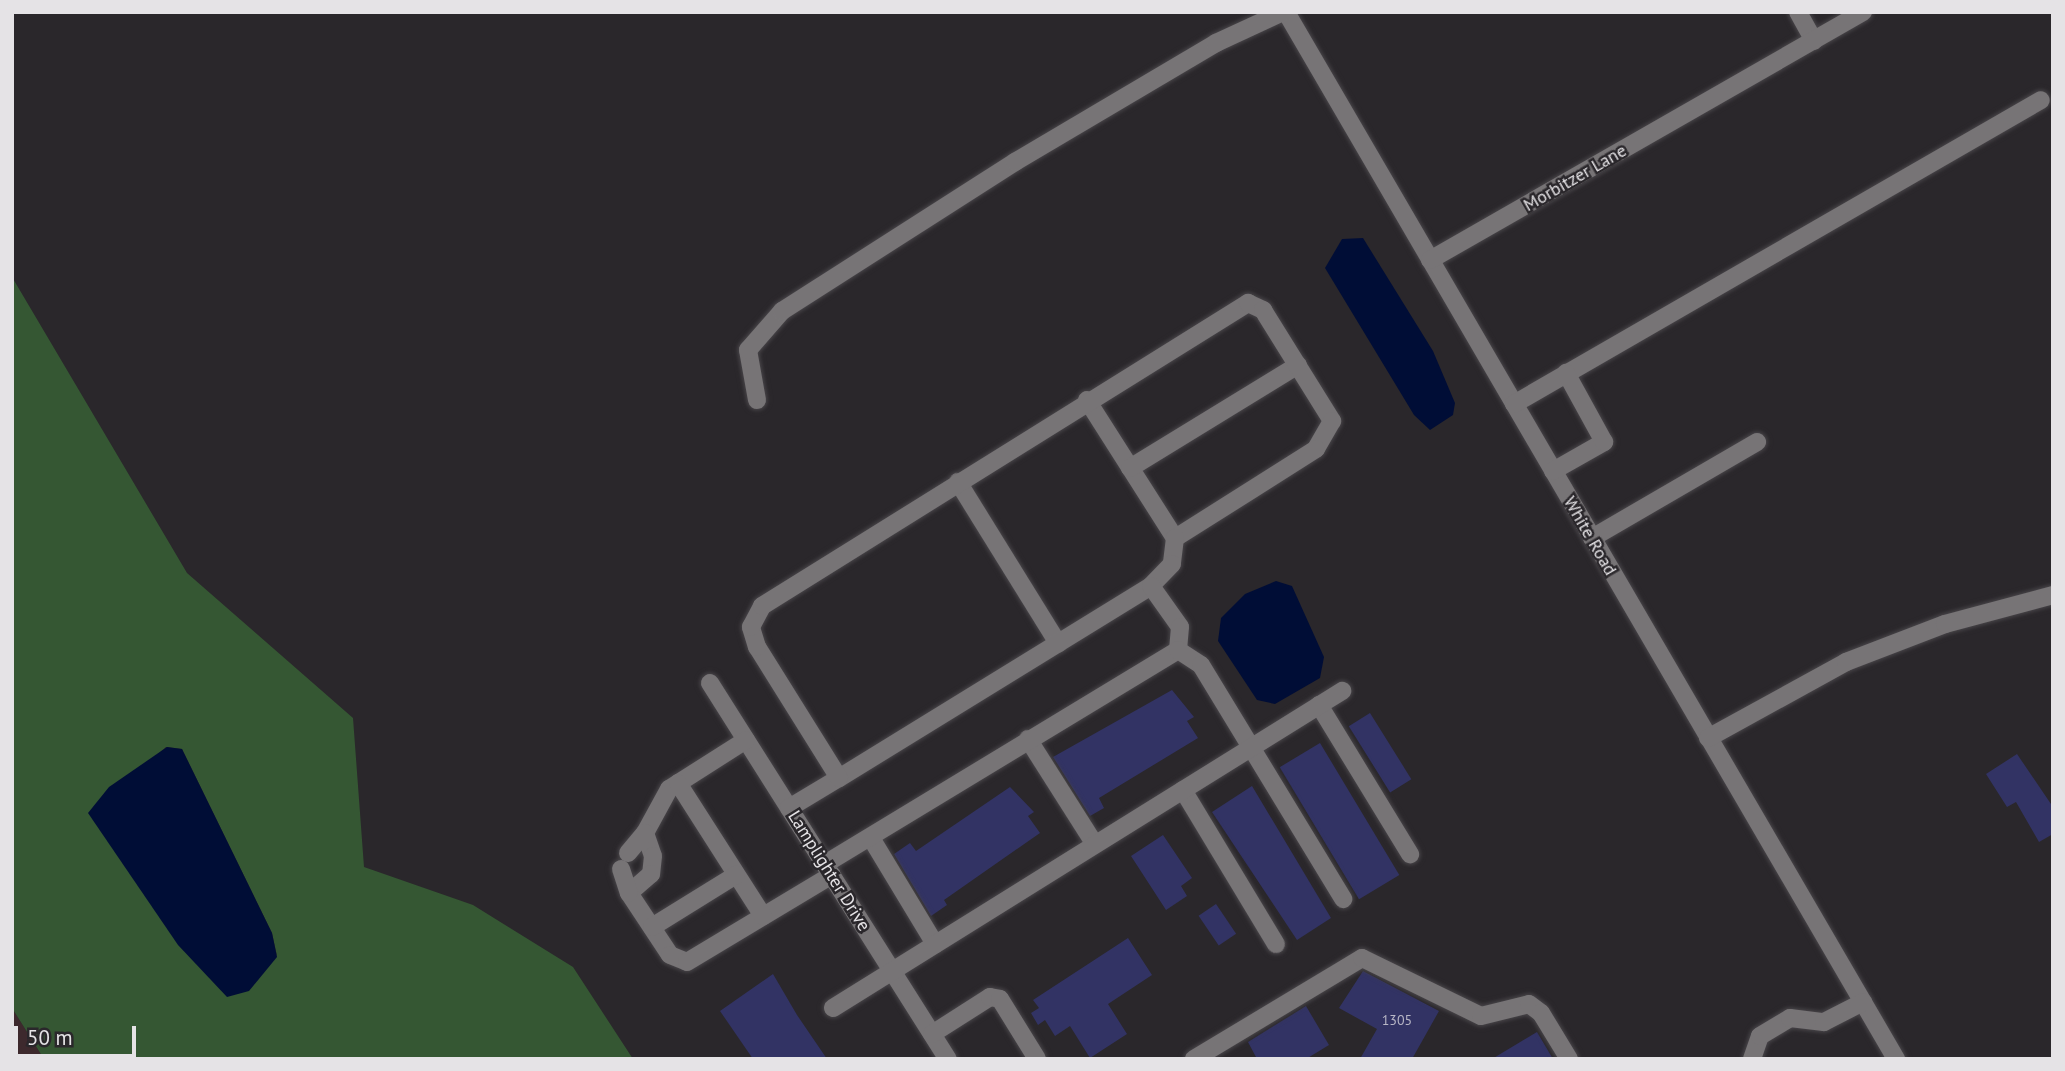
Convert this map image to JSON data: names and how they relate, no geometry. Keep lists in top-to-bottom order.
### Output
{
  "streets": {
    "street": ["Morbitzer Lane", "White Road", "Lamplighter Drive"]
  },
  "crossings": [
    ["Morbitzer Lane", "White Road"]
  ],
  "house_numbers": ["1305"],
  "scale_bar": "50 m"
}
